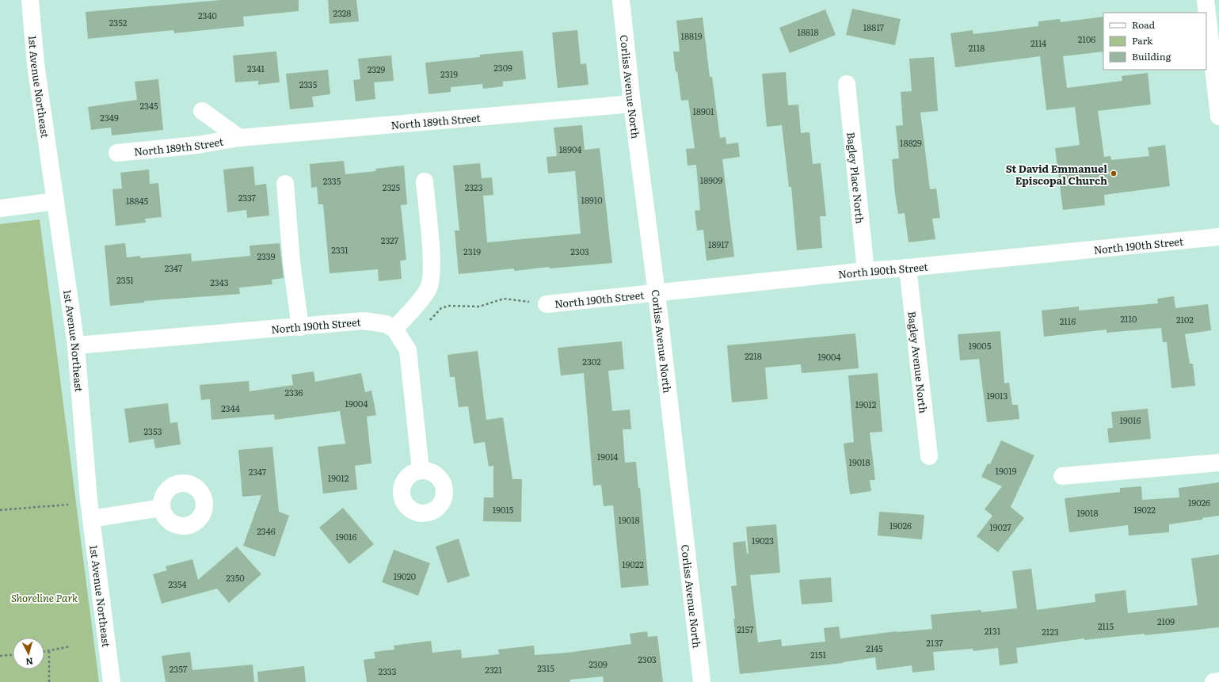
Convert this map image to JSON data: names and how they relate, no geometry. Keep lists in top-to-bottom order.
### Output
{
  "streets": {
    "street": [
      "1st Avenue Northeast",
      "Corliss Avenue North",
      "North 189th Street",
      "Bagley Place North",
      "North 190th Street",
      "Bagley Avenue North"
    ]
  },
  "crossings": [
    ["1st Avenue Northeast", "North 190th Street"],
    ["Corliss Avenue North", "North 189th Street"],
    ["Corliss Avenue North", "North 190th Street"],
    ["Bagley Place North", "North 190th Street"],
    ["North 190th Street", "Bagley Avenue North"]
  ],
  "parks": ["Shoreline Park"],
  "places": ["St David Emmanuel Episcopal Church"],
  "house_numbers": [
    "2328",
    "2340",
    "2352",
    "18817",
    "18818",
    "18819",
    "2106",
    "2114",
    "2118",
    "2309",
    "2341",
    "2329",
    "2319",
    "2335",
    "2345",
    "18901",
    "2349",
    "18829",
    "18904",
    "18909",
    "2335",
    "2325",
    "2323",
    "2337",
    "18910",
    "18845",
    "2327",
    "18917",
    "2331",
    "2319",
    "2303",
    "2339",
    "2347",
    "2351",
    "2343",
    "2110",
    "2102",
    "2116",
    "19005",
    "2218",
    "19004",
    "2302",
    "2336",
    "19013",
    "19004",
    "19012",
    "2344",
    "19016",
    "2353",
    "19014",
    "19018",
    "19019",
    "2347",
    "19012",
    "19026",
    "19015",
    "19022",
    "19018",
    "19018",
    "19026",
    "19027",
    "2346",
    "19016",
    "19023",
    "19022",
    "19020",
    "2350",
    "2354",
    "2109",
    "2115",
    "2157",
    "2131",
    "2123",
    "2137",
    "2145",
    "2151",
    "2303",
    "2309",
    "2315",
    "2357",
    "2321",
    "2333"
  ],
  "legend": ["Road", "Park", "Building"],
  "north": "bottom"
}
